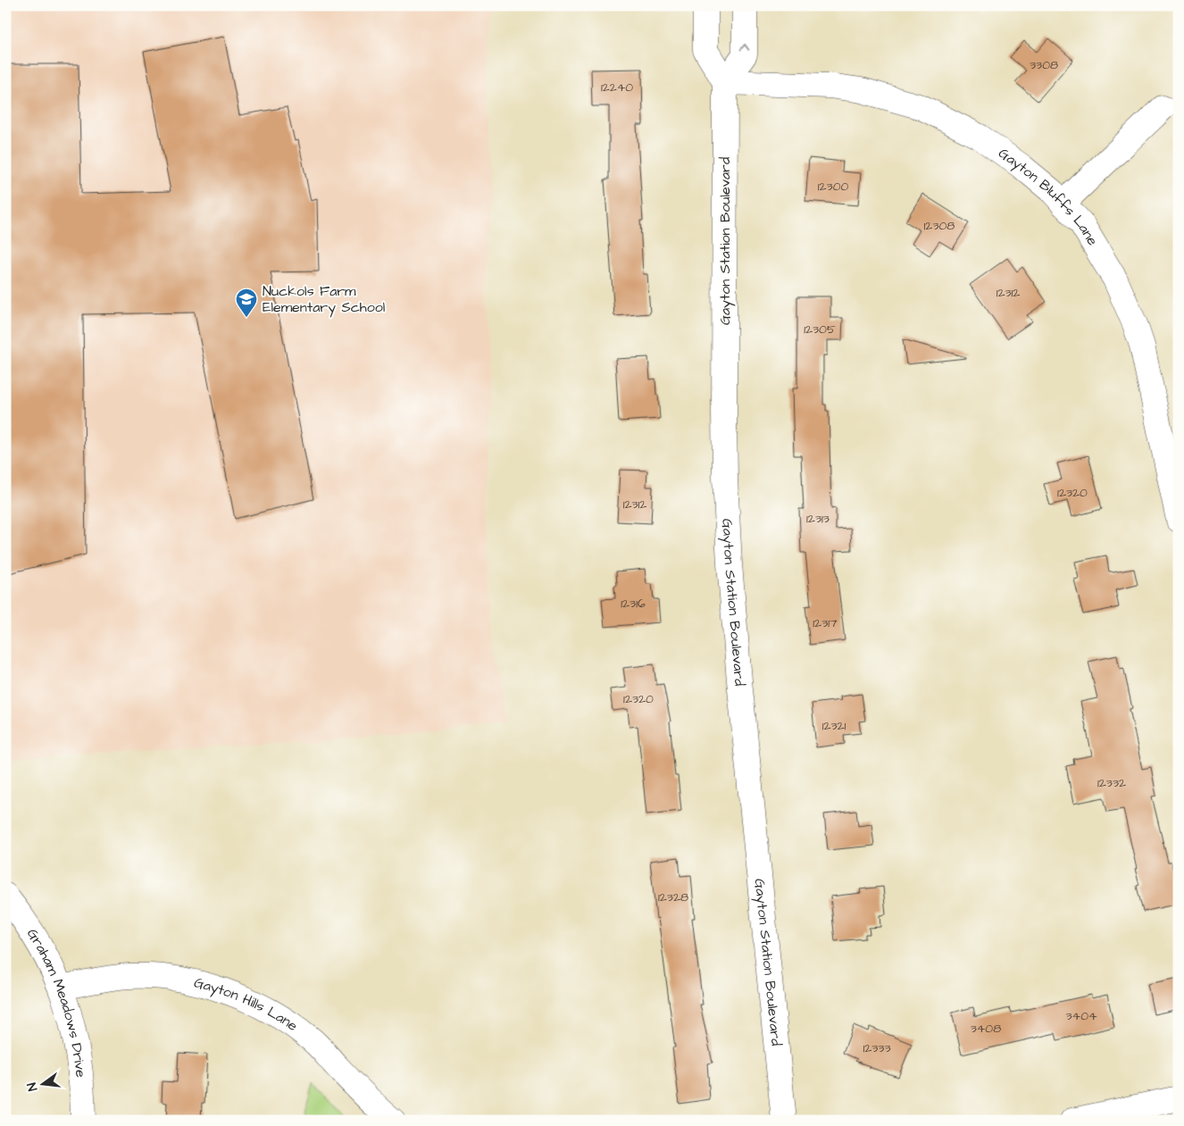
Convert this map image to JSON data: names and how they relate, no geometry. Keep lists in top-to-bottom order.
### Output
{
  "streets": {
    "street": [
      "Gayton Bluffs Lane",
      "Gayton Station Boulevard",
      "Graham Meadows Drive",
      "Gayton Hills Lane"
    ]
  },
  "crossings": [
    ["Gayton Bluffs Lane", "Gayton Station Boulevard"],
    ["Graham Meadows Drive", "Gayton Hills Lane"]
  ],
  "places": {
    "school or university": ["Nuckols Farm Elementary School"]
  },
  "house_numbers": [
    "3308",
    "12240",
    "12300",
    "12308",
    "12312",
    "12305",
    "12320",
    "12312",
    "12313",
    "12316",
    "12317",
    "12320",
    "12321",
    "12332",
    "12328",
    "3404",
    "3408",
    "12333"
  ],
  "north": "left"
}
